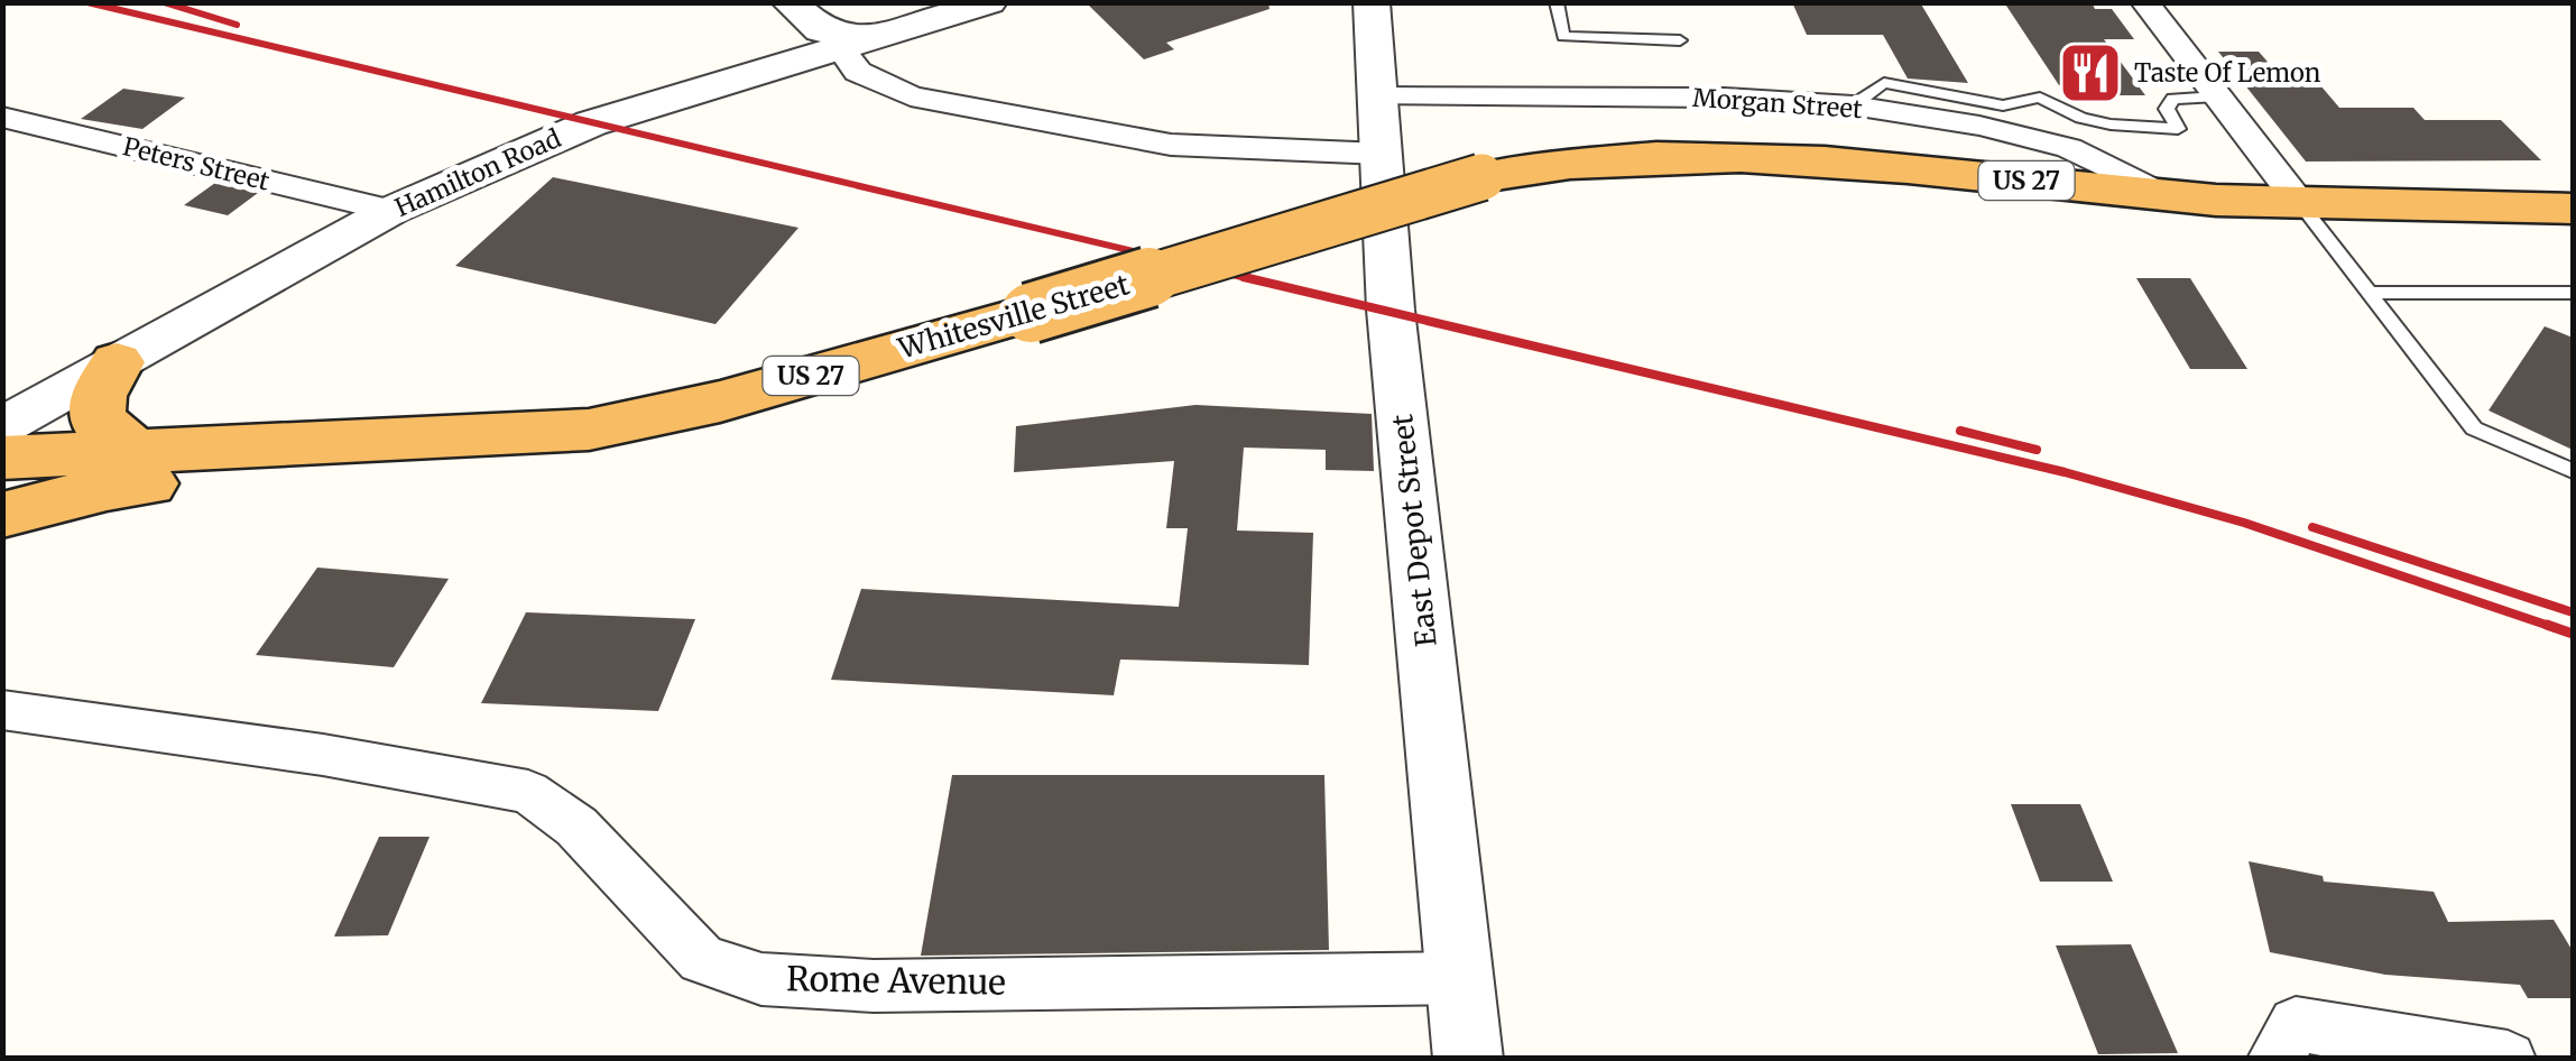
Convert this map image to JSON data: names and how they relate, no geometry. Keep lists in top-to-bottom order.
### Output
{
  "streets": {
    "highway": ["Morgan Street", "US 27", "Whitesville Street"],
    "street": [
      "Peters Street",
      "Hamilton Road",
      "East Depot Street",
      "Rome Avenue"
    ]
  },
  "crossings": [
    ["Morgan Street", "Whitesville Street"],
    ["Morgan Street", "East Depot Street"],
    ["Peters Street", "Hamilton Road"],
    ["East Depot Street", "Rome Avenue"]
  ],
  "places": {
    "restaurant": ["Taste Of Lemon"]
  }
}
